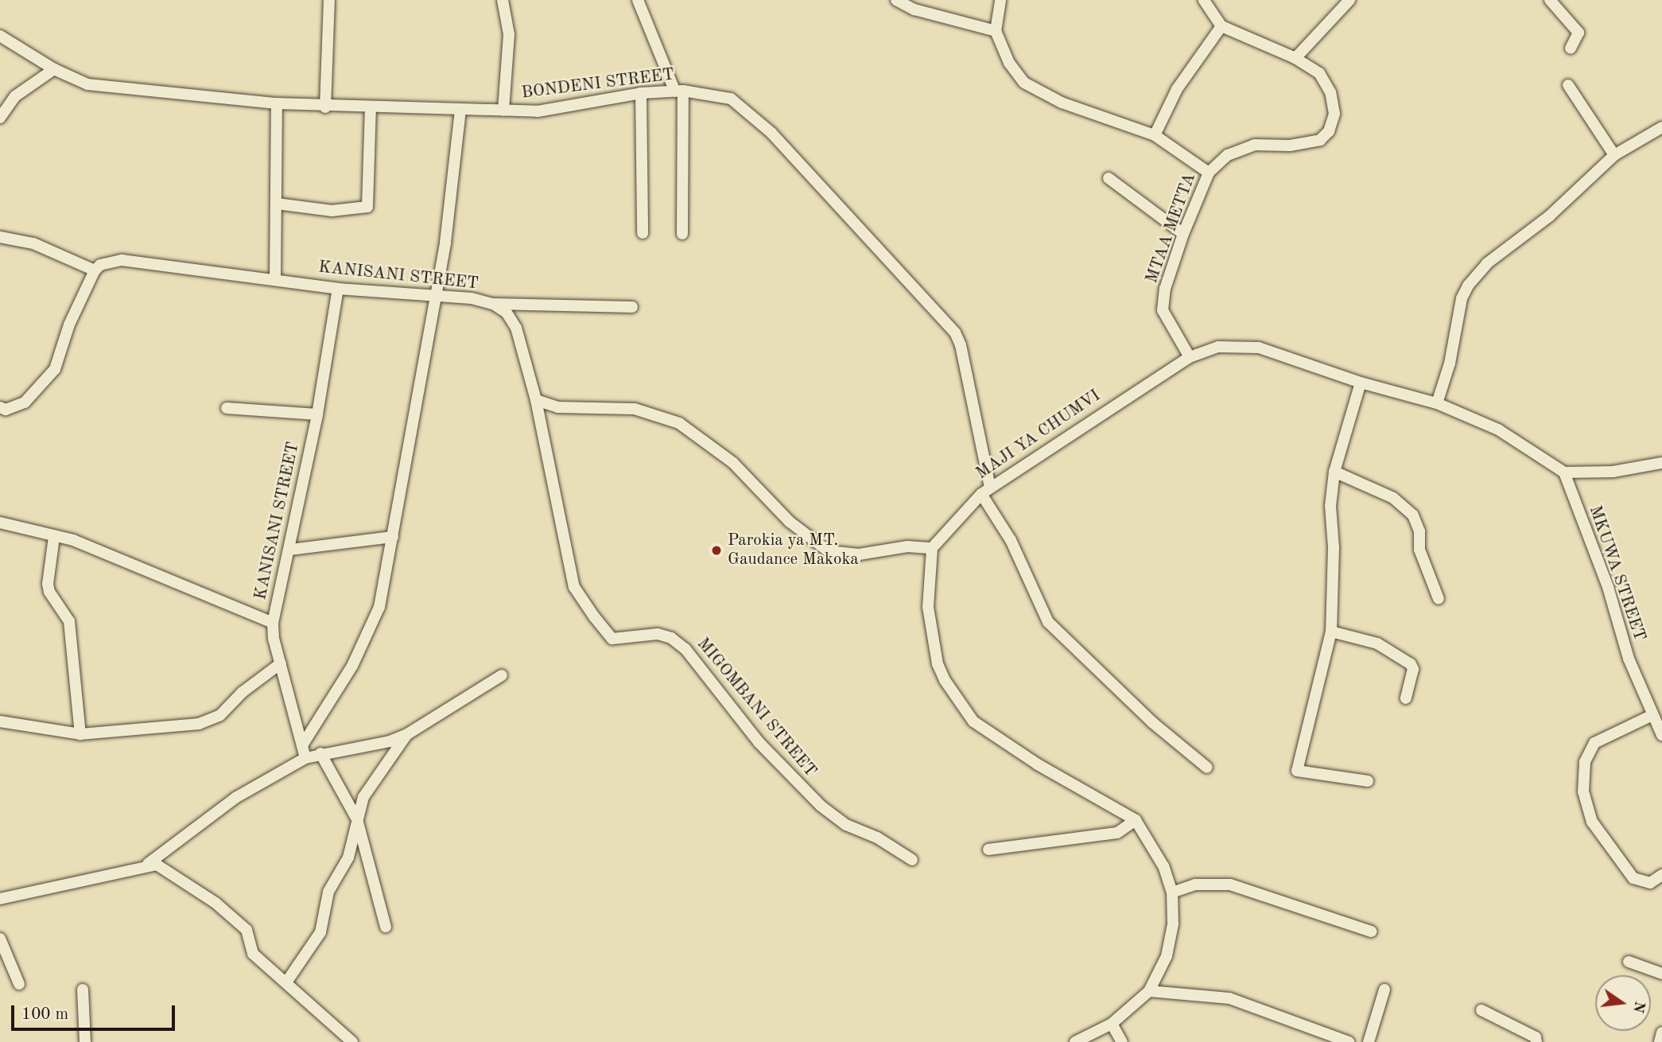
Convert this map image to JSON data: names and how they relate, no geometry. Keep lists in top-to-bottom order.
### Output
{
  "streets": {
    "street": [
      "BONDENI STREET",
      "MTAA METTA",
      "KANISANI STREET",
      "MAJI YA CHUMVI",
      "MKUWA STREET",
      "MIGOMBANI STREET"
    ]
  },
  "crossings": [
    ["BONDENI STREET", "MAJI YA CHUMVI"],
    ["MTAA METTA", "MAJI YA CHUMVI"],
    ["KANISANI STREET", "MIGOMBANI STREET"],
    ["MAJI YA CHUMVI", "MKUWA STREET"]
  ],
  "places": ["Parokia ya MT. Gaudance Makoka"],
  "scale_bar": "100 m",
  "north": "right"
}
